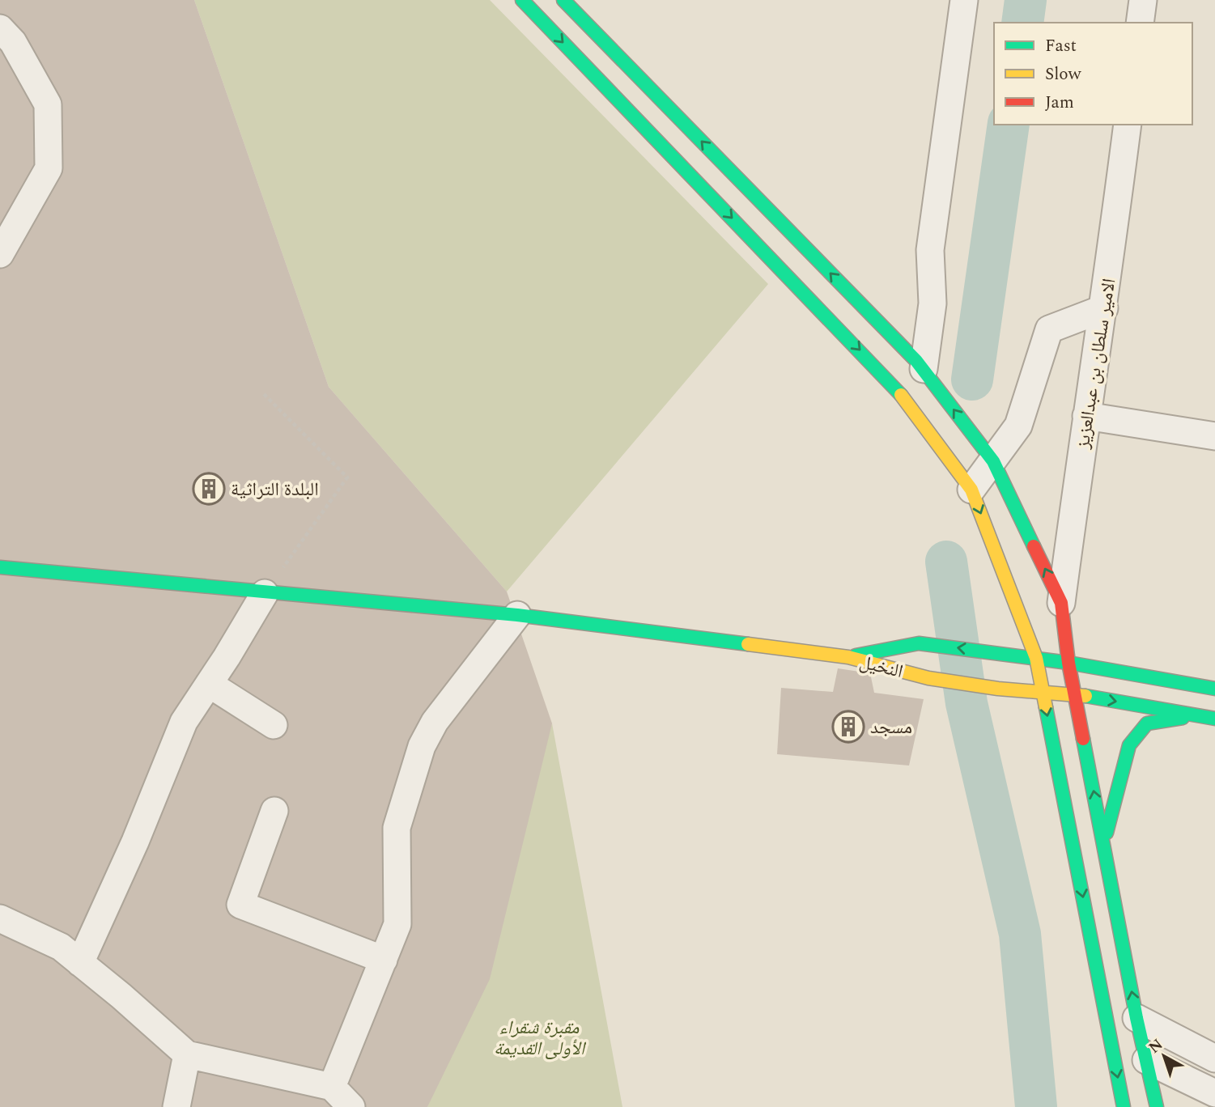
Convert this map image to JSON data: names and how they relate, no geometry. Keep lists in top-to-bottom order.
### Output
{
  "streets": {
    "street": ["الامير سلطان بن عبدالعزيز", "النخيل"]
  },
  "parks": ["مقبرة شقراء الأولى القديمة"],
  "places": {
    "building": ["البلدة التراثية", "مسجد"]
  },
  "legend": ["Fast", "Slow", "Jam"],
  "north": "top left"
}
